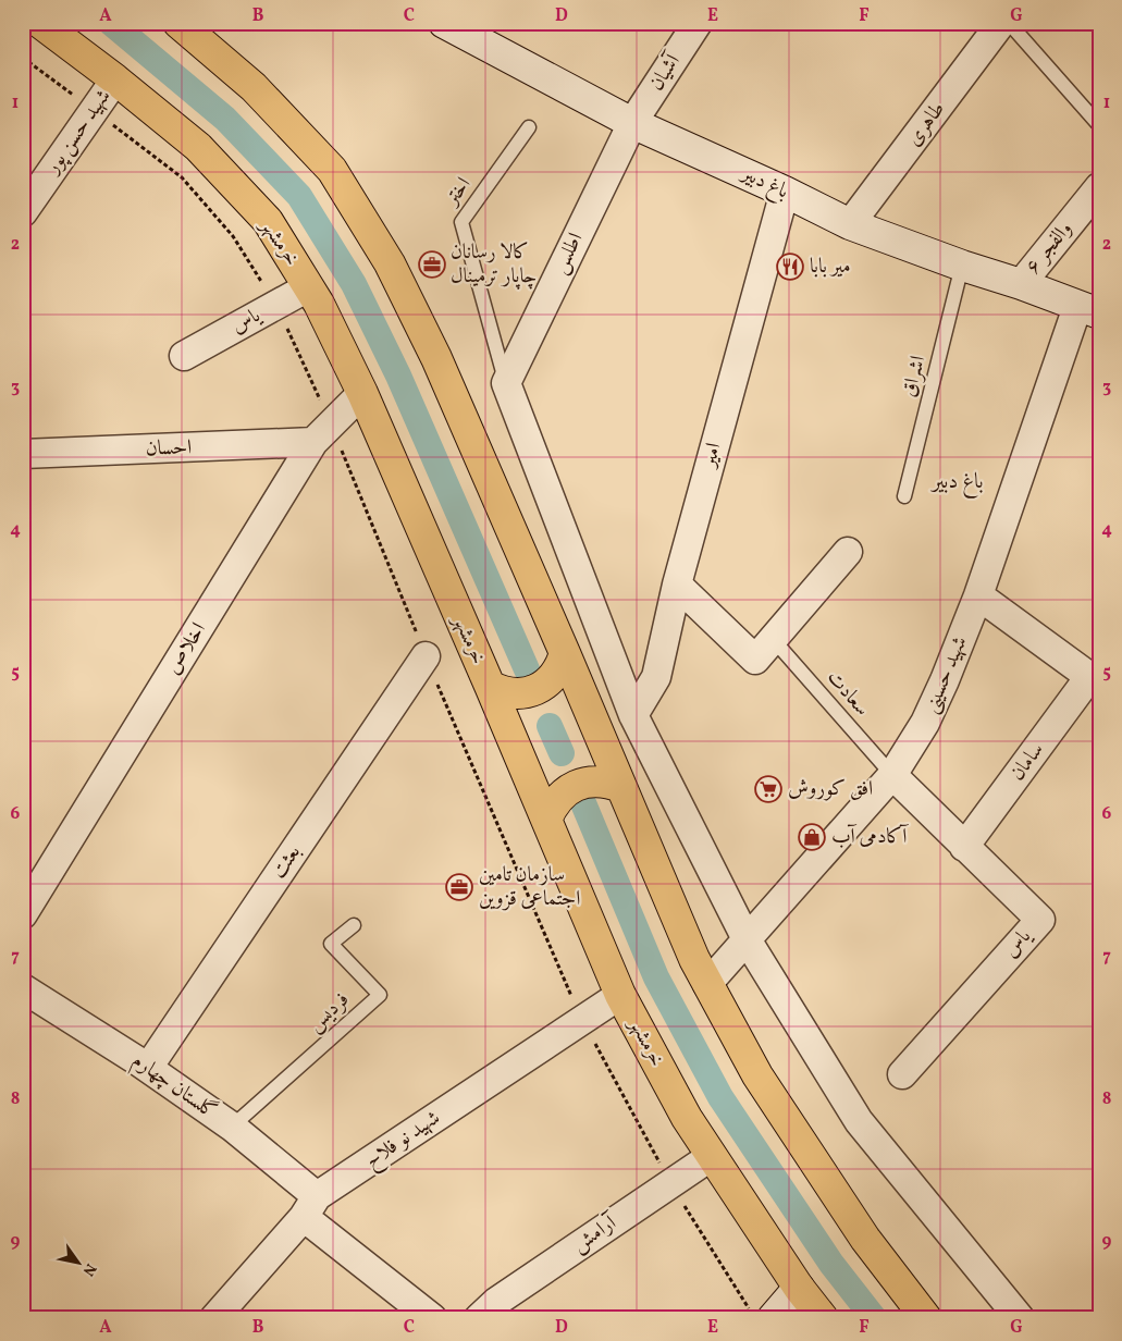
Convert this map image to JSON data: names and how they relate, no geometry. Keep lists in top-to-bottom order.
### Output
{
  "streets": {
    "main road": ["باغ دبیر", "خرمشهر"],
    "street": [
      "آشیان",
      "طاهری",
      "شهید حسن پور",
      "والفجر ۶",
      "اطلس",
      "یاس",
      "احسان",
      "امیر",
      "اخلاص",
      "شهید حسینی",
      "سامان",
      "بعثت",
      "گلستان چهارم",
      "شهید نو فلاح",
      "آرامش"
    ],
    "lane": [
      "اختر",
      "اشراق",
      "سعادت",
      "فردیس"
    ]
  },
  "crossings": [
    ["آشیان", "باغ دبیر"],
    ["آشیان", "اطلس"],
    ["طاهری", "باغ دبیر"],
    ["شهید حسن پور", "خرمشهر"],
    ["باغ دبیر", "والفجر ۶"],
    ["باغ دبیر", "اطلس"],
    ["باغ دبیر", "اشراق"],
    ["باغ دبیر", "امیر"],
    ["باغ دبیر", "شهید حسینی"],
    ["اختر", "اطلس"],
    ["خرمشهر", "یاس"],
    ["خرمشهر", "اخلاص"],
    ["خرمشهر", "شهید نو فلاح"],
    ["خرمشهر", "آرامش"],
    ["یاس", "شهید حسینی"],
    ["یاس", "سعادت"],
    ["یاس", "سامان"],
    ["احسان", "اخلاص"],
    ["شهید حسینی", "سعادت"],
    ["بعثت", "گلستان چهارم"],
    ["فردیس", "گلستان چهارم"],
    ["گلستان چهارم", "شهید نو فلاح"]
  ],
  "districts": ["باغ دبیر"],
  "places": {
    "office": ["کالا رسانان چاپار ترمینال", "سازمان تامین اجتماعی قزوین"],
    "restaurant": ["میر بابا"],
    "supermarket": ["افق کوروش"],
    "shop": ["آکادمی آب"]
  },
  "north": "bottom right",
  "grid": {
    "columns": [
      "A",
      "B",
      "C",
      "D",
      "E",
      "F",
      "G"
    ],
    "rows": [
      "1",
      "2",
      "3",
      "4",
      "5",
      "6",
      "7",
      "8",
      "9"
    ]
  }
}
